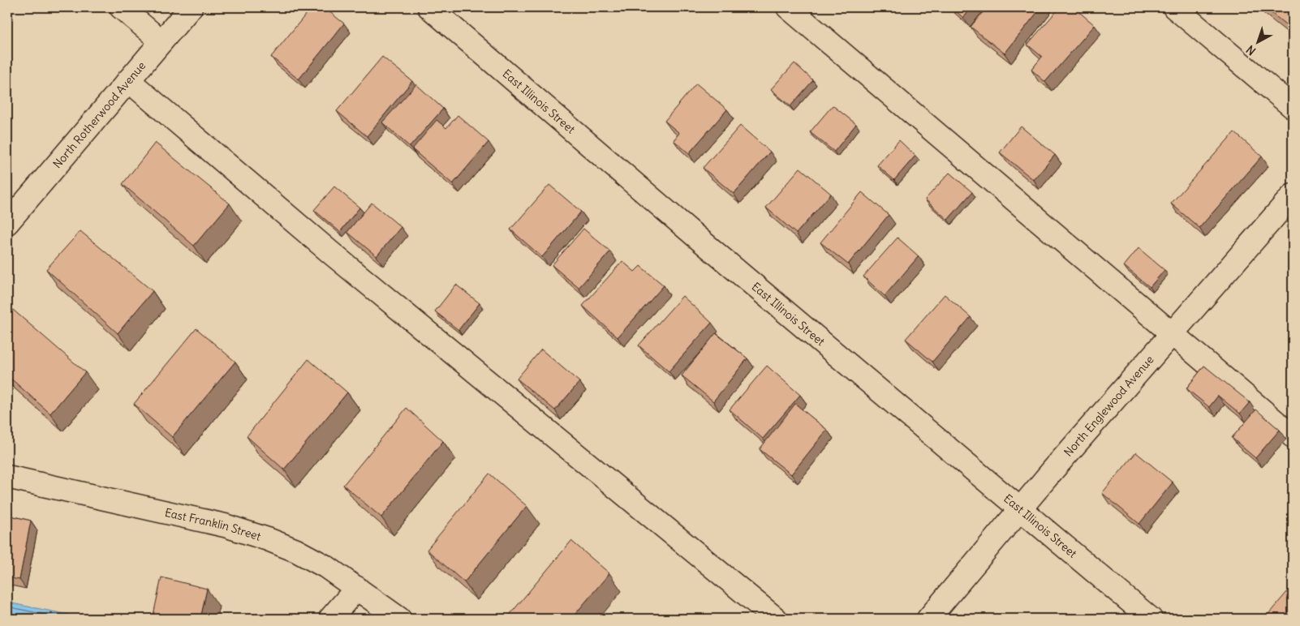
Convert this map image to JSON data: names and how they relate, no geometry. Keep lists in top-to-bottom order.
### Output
{
  "streets": {
    "street": [
      "East Illinois Street",
      "North Rotherwood Avenue",
      "North Englewood Avenue",
      "East Franklin Street"
    ]
  },
  "crossings": [
    ["East Illinois Street", "North Englewood Avenue"]
  ],
  "north": "bottom left"
}
